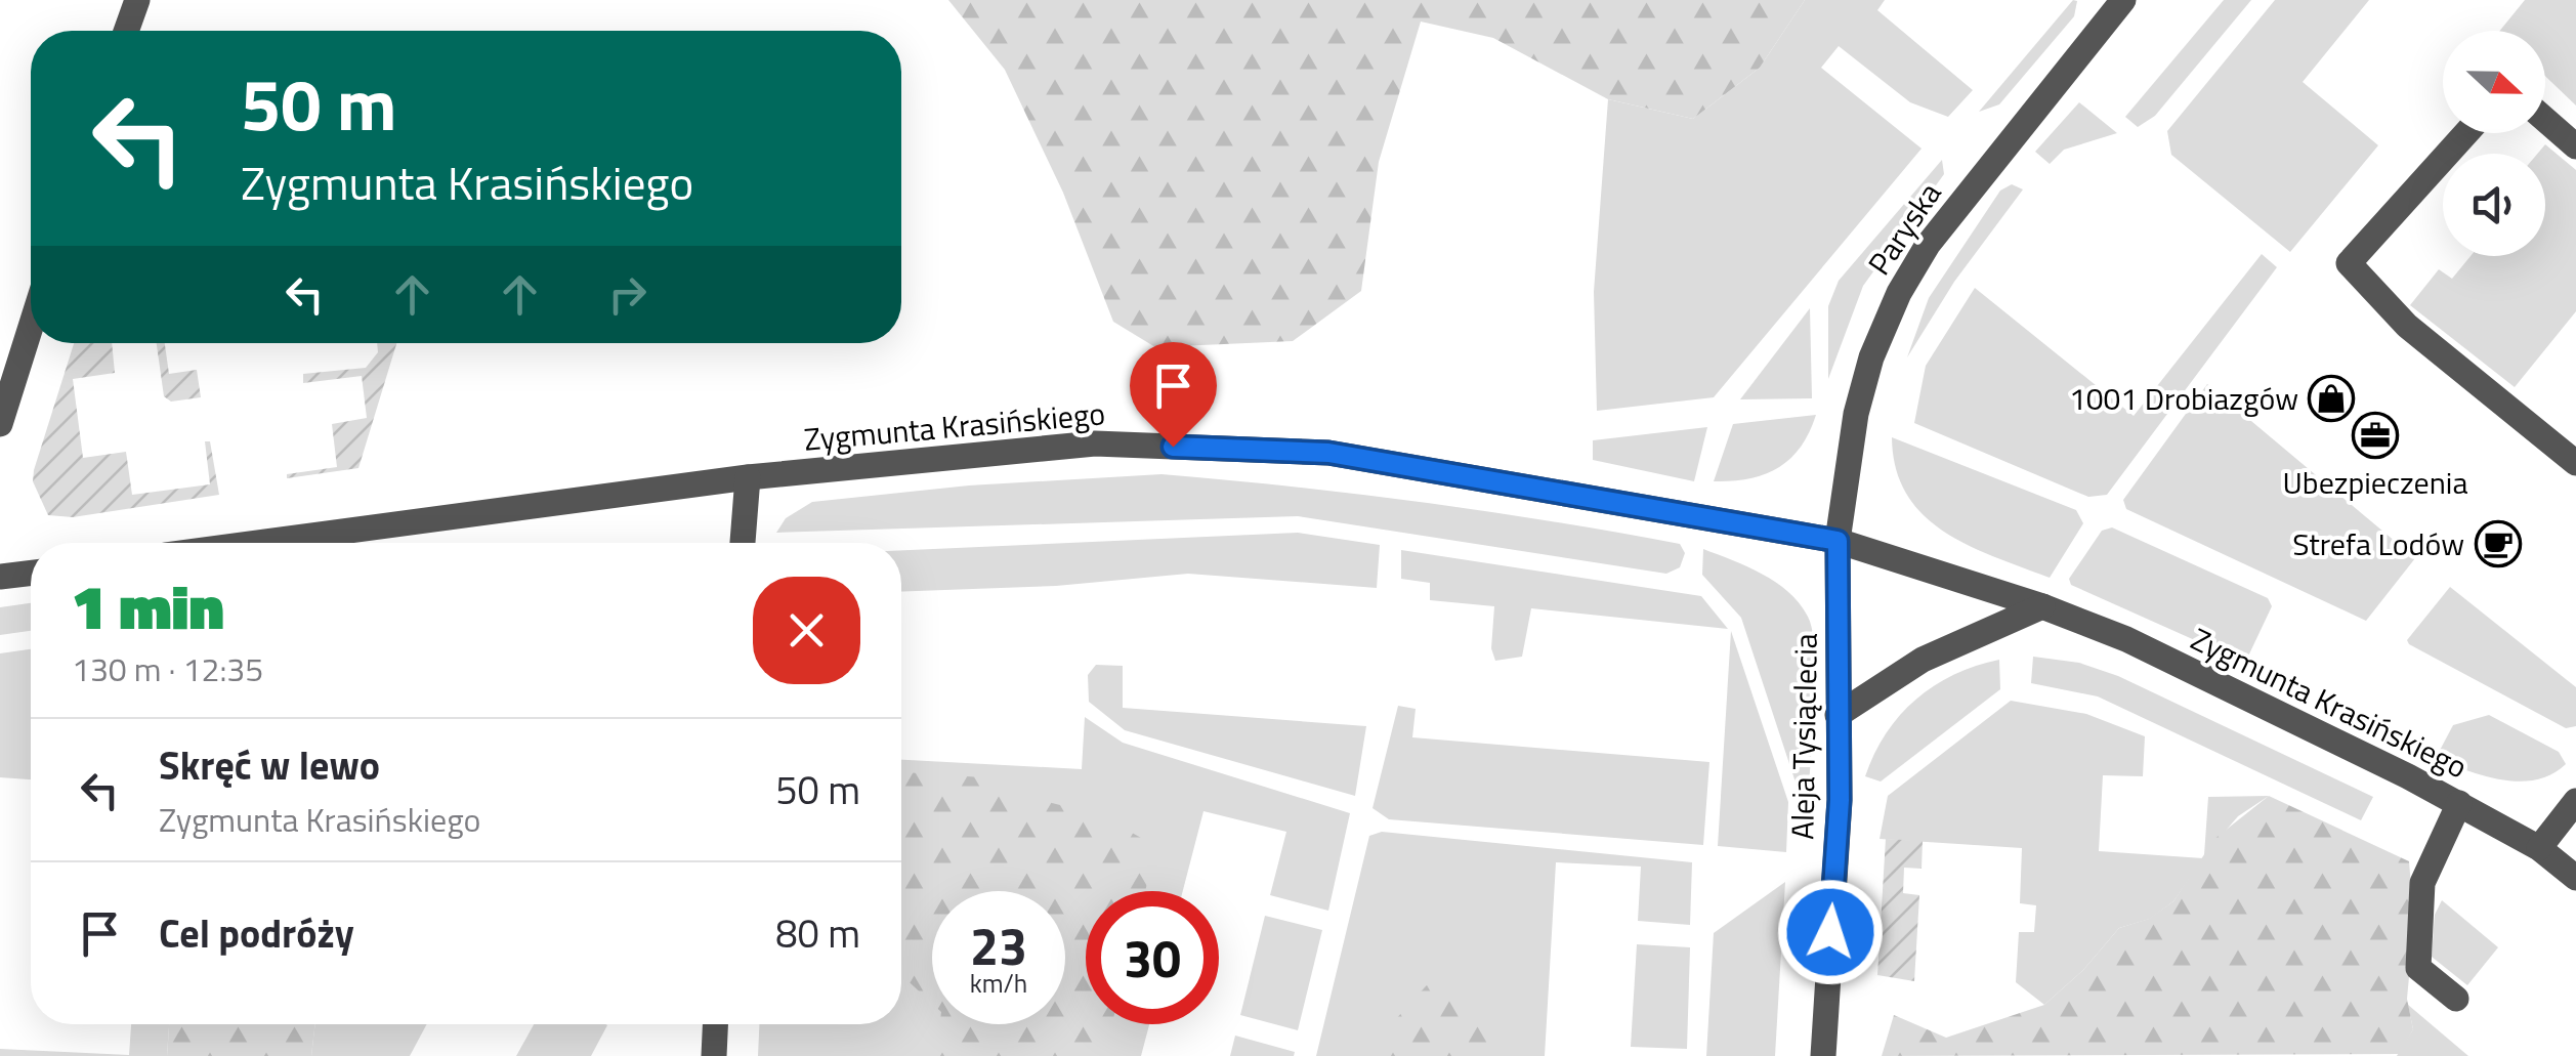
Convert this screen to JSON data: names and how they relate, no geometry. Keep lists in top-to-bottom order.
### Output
{
  "streets": {
    "street": ["Paryska", "Zygmunta Krasińskiego", "Aleja Tysiąclecia"]
  },
  "crossings": [
    ["Paryska", "Zygmunta Krasińskiego"],
    ["Paryska", "Aleja Tysiąclecia"],
    ["Zygmunta Krasińskiego", "Aleja Tysiąclecia"]
  ],
  "places": {
    "shop": ["1001 Drobiazgów"],
    "office": ["Ubezpieczenia"],
    "cafe": ["Strefa Lodów"]
  },
  "north": "right",
  "page": {
    "turn": ["50 m", "Zygmunta Krasińskiego"],
    "heading": ["1 min", "130 m · 12:35"],
    "list": [
      {
        "name": "Skręć w lewo",
        "note": "Zygmunta Krasińskiego",
        "value": "50 m"
      },
      {
        "name": "Cel podróży",
        "value": "80 m"
      }
    ],
    "speed": "23 km/h",
    "limit": "30"
  }
}
